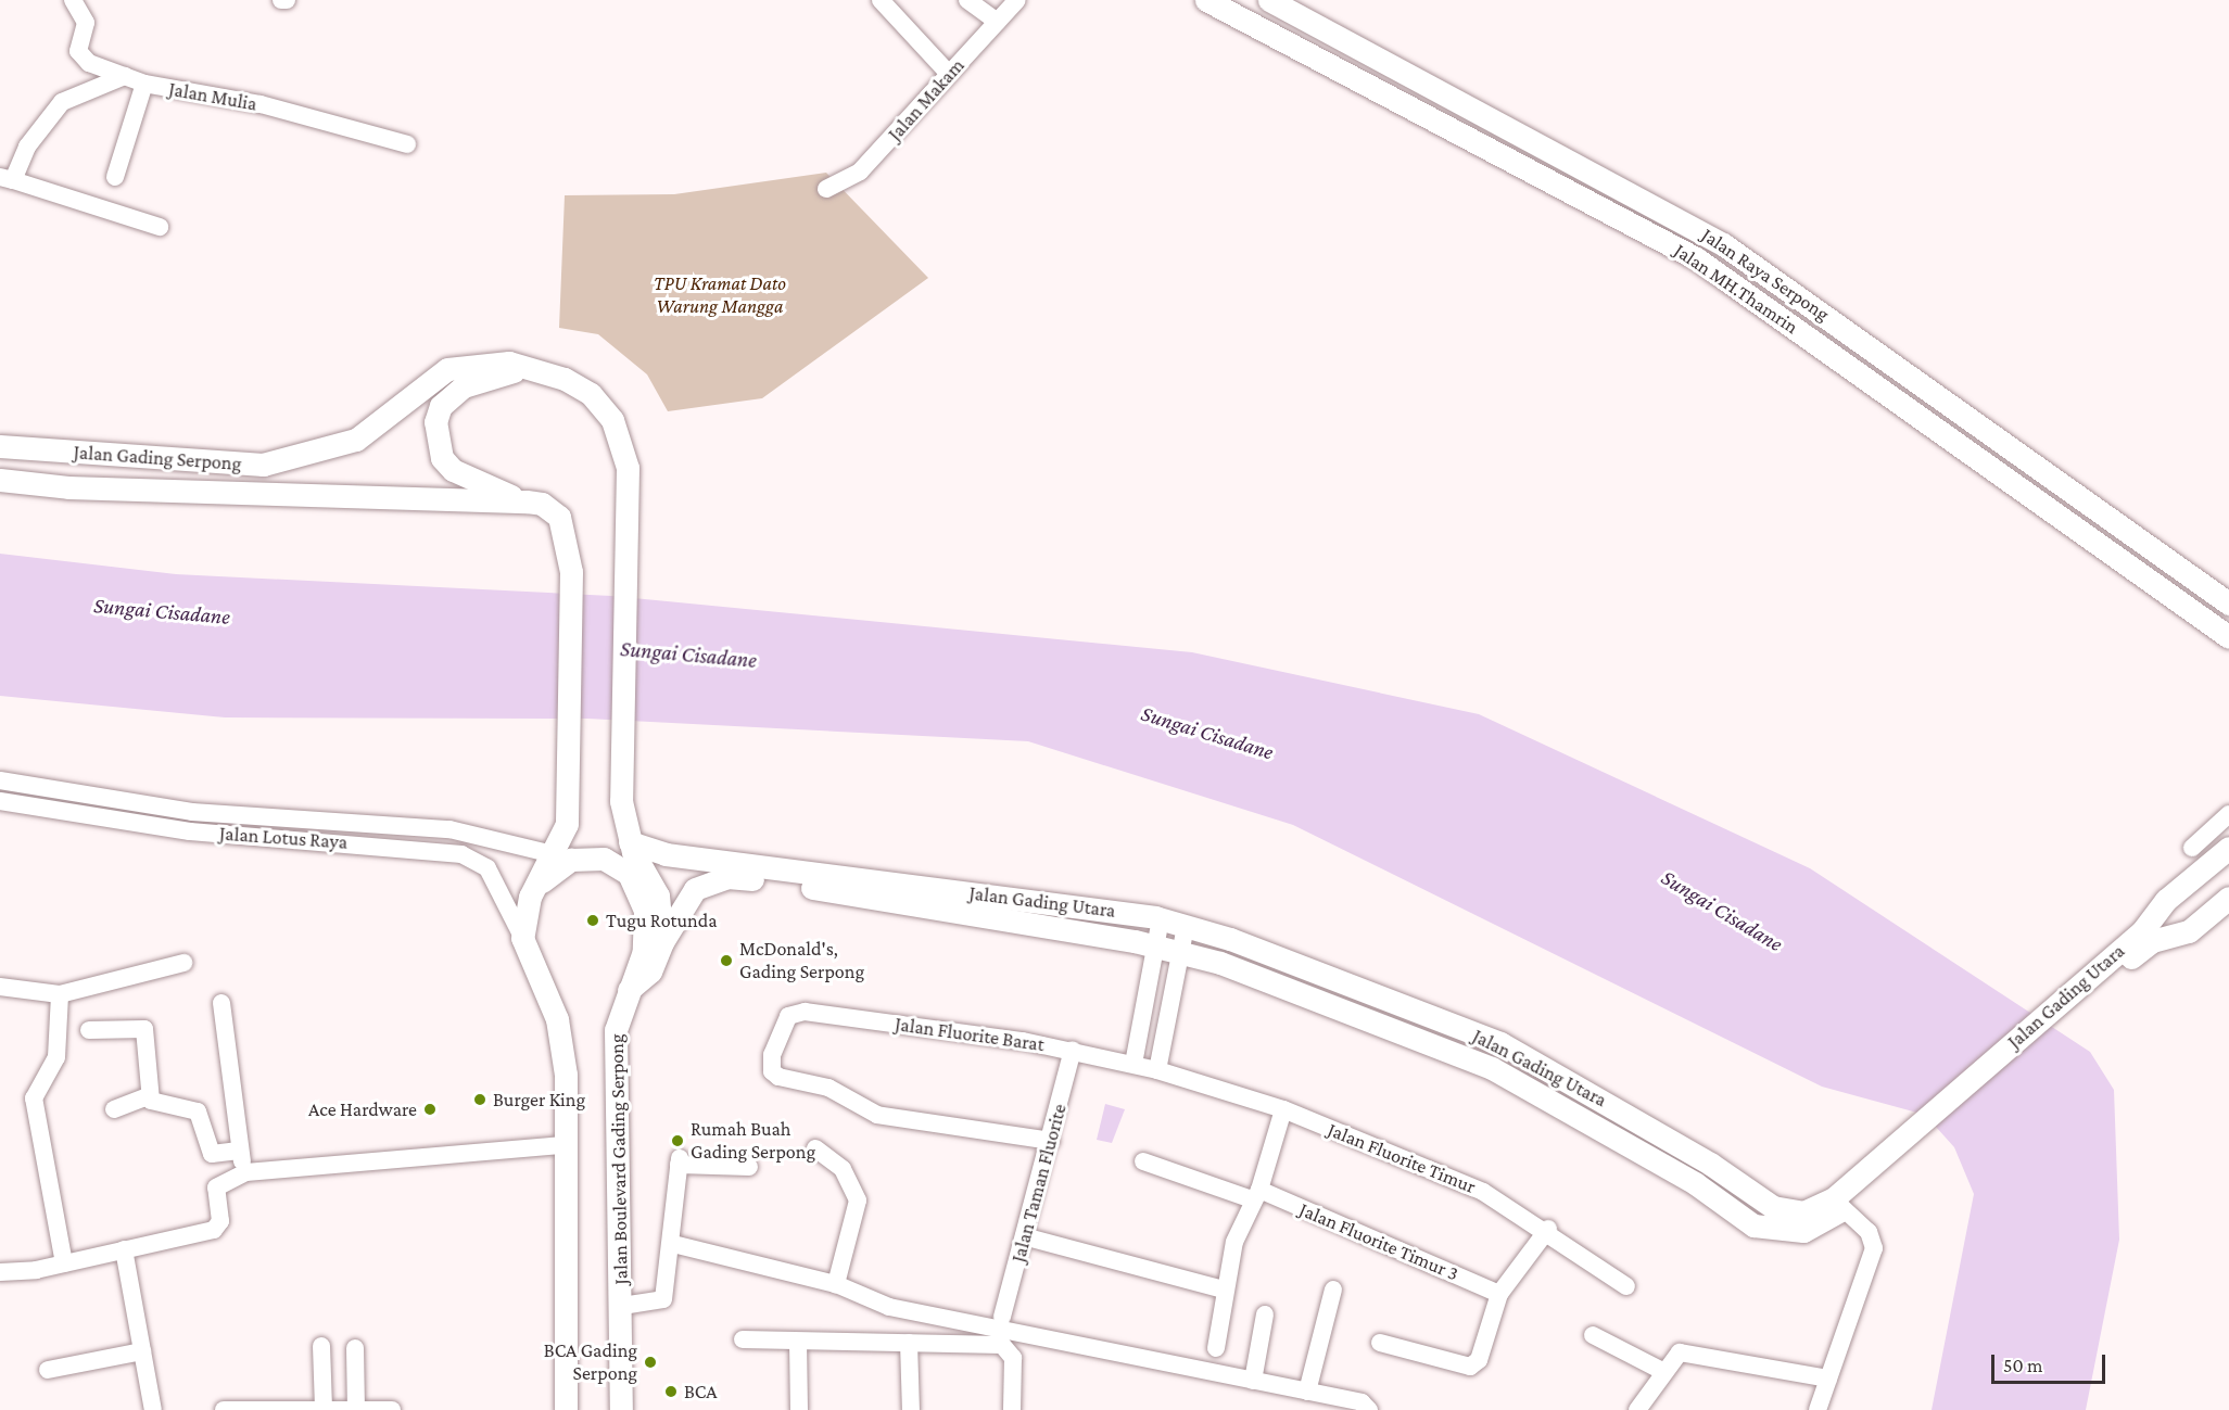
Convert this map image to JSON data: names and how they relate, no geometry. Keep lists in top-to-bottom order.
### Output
{
  "streets": {
    "main road": [
      "Jalan Raya Serpong",
      "Jalan MH.Thamrin",
      "Jalan Gading Serpong",
      "Jalan Gading Utara",
      "Jalan Boulevard Gading Serpong"
    ],
    "street": [
      "Jalan Mulia",
      "Jalan Makam",
      "Jalan Lotus Raya",
      "Jalan Fluorite Barat",
      "Jalan Fluorite Timur",
      "Jalan Taman Fluorite",
      "Jalan Fluorite Timur 3"
    ]
  },
  "crossings": [
    ["Jalan Gading Serpong", "Jalan Lotus Raya"],
    ["Jalan Gading Serpong", "Jalan Gading Utara"],
    ["Jalan Fluorite Barat", "Jalan Fluorite Timur"],
    ["Jalan Fluorite Barat", "Jalan Taman Fluorite"]
  ],
  "water": ["Sungai Cisadane"],
  "parks": ["TPU Kramat Dato Warung Mangga"],
  "places": [
    "Tugu Rotunda",
    "McDonald's, Gading Serpong",
    "Burger King",
    "Ace Hardware",
    "Rumah Buah Gading Serpong",
    "BCA Gading Serpong",
    "BCA"
  ],
  "scale_bar": "50 m"
}
